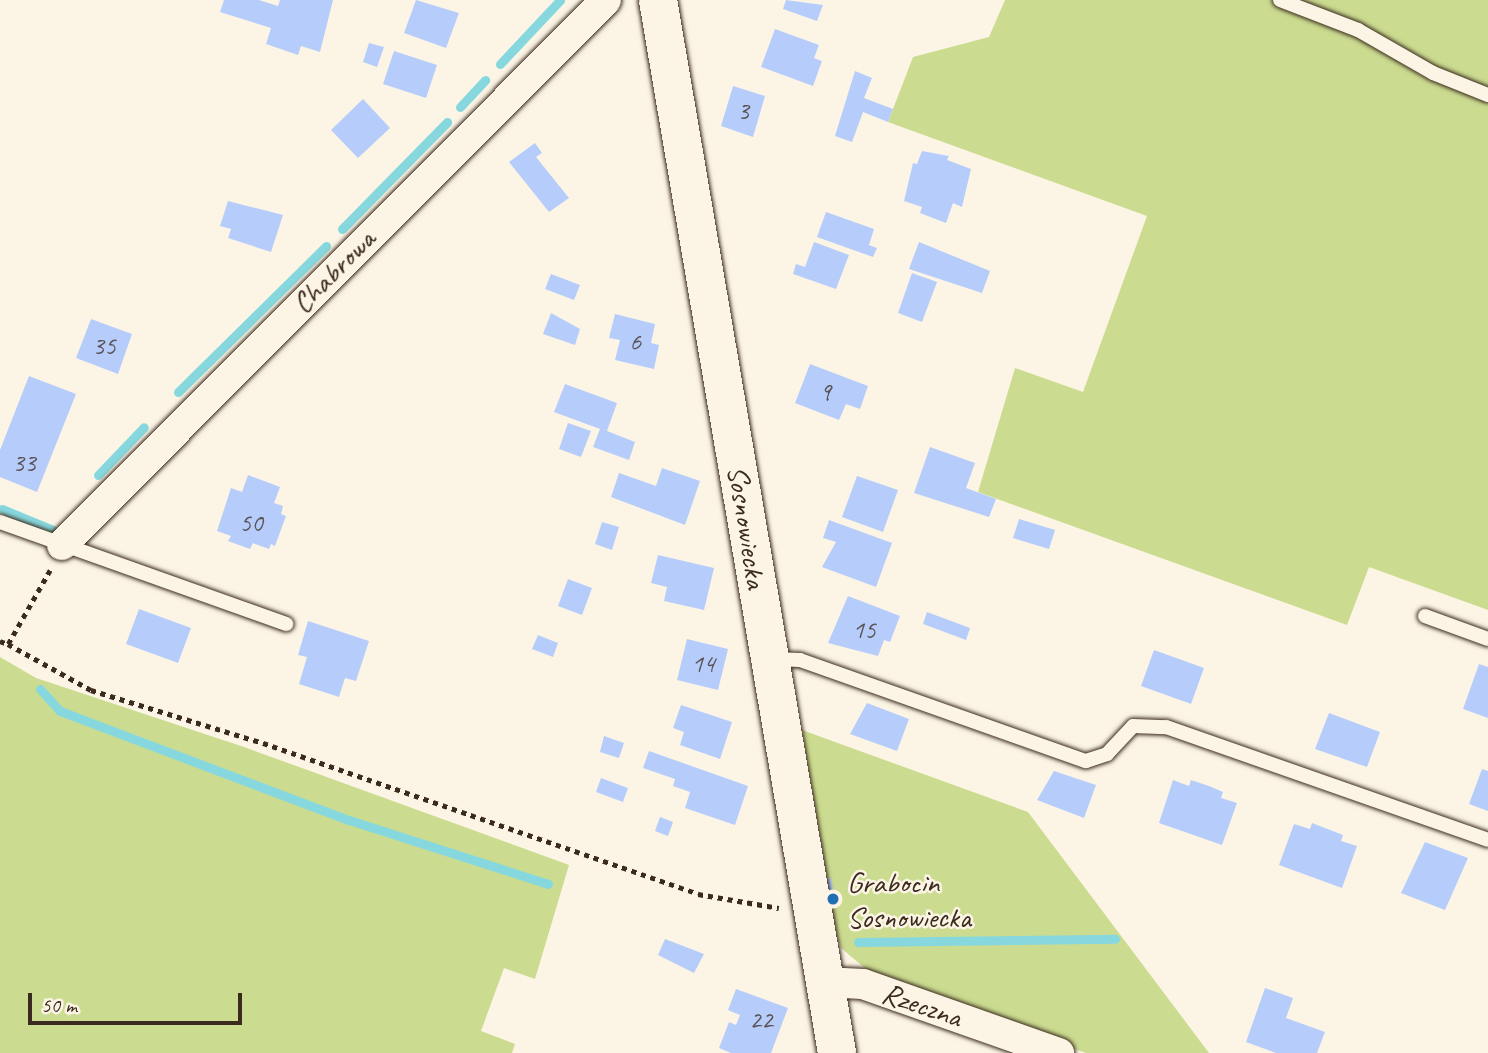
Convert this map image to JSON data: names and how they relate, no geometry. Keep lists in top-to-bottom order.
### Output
{
  "streets": {
    "street": ["Chabrowa", "Sosnowiecka", "Rzeczna"]
  },
  "crossings": [
    ["Sosnowiecka", "Rzeczna"]
  ],
  "places": ["Grabocin Sosnowiecka"],
  "house_numbers": [
    "3",
    "6",
    "35",
    "9",
    "33",
    "50",
    "15",
    "14",
    "22"
  ],
  "scale_bar": "50 m"
}
